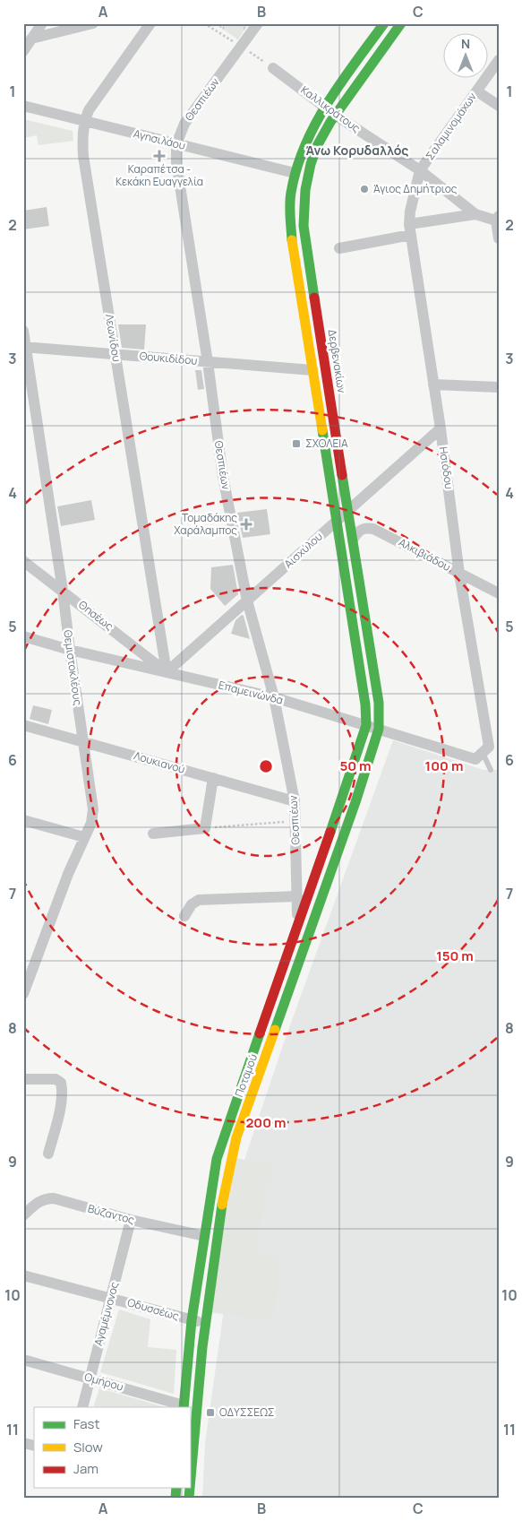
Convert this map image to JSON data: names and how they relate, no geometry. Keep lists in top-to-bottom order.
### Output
{
  "streets": {
    "street": [
      "Θεσπιέων",
      "Καλλικράτους",
      "Σαλαμινομάχων",
      "Αγησιλάου",
      "Λεωνίδου",
      "Θουκιδίδου",
      "Δερβενακίων",
      "Ησιόδου",
      "Αισχύλου",
      "Αλκιβιάδου",
      "Θησέως",
      "Θεμιστοκλέους",
      "Επαμεινώνδα",
      "Λουκιανού",
      "Ποταμού",
      "Βύζαντος",
      "Οδυσσέως",
      "Αγαμέμνονος",
      "Ομήρου"
    ]
  },
  "crossings": [
    ["Θεσπιέων", "Αγησιλάου"],
    ["Θεσπιέων", "Θουκιδίδου"],
    ["Θεσπιέων", "Αισχύλου"],
    ["Θεσπιέων", "Επαμεινώνδα"],
    ["Θεσπιέων", "Λουκιανού"],
    ["Θεσπιέων", "Ποταμού"],
    ["Καλλικράτους", "Σαλαμινομάχων"],
    ["Καλλικράτους", "Δερβενακίων"],
    ["Καλλικράτους", "Ησιόδου"],
    ["Σαλαμινομάχων", "Ησιόδου"],
    ["Αγησιλάου", "Λεωνίδου"],
    ["Λεωνίδου", "Θουκιδίδου"],
    ["Λεωνίδου", "Αισχύλου"],
    ["Λεωνίδου", "Θησέως"],
    ["Λεωνίδου", "Επαμεινώνδα"],
    ["Θουκιδίδου", "Θεμιστοκλέους"],
    ["Δερβενακίων", "Αισχύλου"],
    ["Δερβενακίων", "Αλκιβιάδου"],
    ["Δερβενακίων", "Επαμεινώνδα"],
    ["Δερβενακίων", "Ποταμού"],
    ["Ησιόδου", "Αισχύλου"],
    ["Ησιόδου", "Αλκιβιάδου"],
    ["Ησιόδου", "Επαμεινώνδα"],
    ["Αισχύλου", "Θησέως"],
    ["Αισχύλου", "Επαμεινώνδα"],
    ["Θησέως", "Θεμιστοκλέους"],
    ["Θησέως", "Επαμεινώνδα"],
    ["Θεμιστοκλέους", "Επαμεινώνδα"],
    ["Θεμιστοκλέους", "Λουκιανού"],
    ["Επαμεινώνδα", "Ποταμού"],
    ["Ποταμού", "Βύζαντος"],
    ["Ποταμού", "Οδυσσέως"],
    ["Ποταμού", "Ομήρου"],
    ["Βύζαντος", "Αγαμέμνονος"],
    ["Οδυσσέως", "Αγαμέμνονος"],
    ["Αγαμέμνονος", "Ομήρου"]
  ],
  "districts": ["Άνω Κορυδαλλός"],
  "places": {
    "health": ["Καραπέτσα - Κεκάκη Ευαγγελία", "Τομαδάκης Χαράλαμπος"],
    "other": ["Άγιος Δημήτριος"],
    "transit": ["ΣΧΟΛΕΙΑ", "ΟΔYΣΣΕΩΣ"]
  },
  "legend": ["Fast", "Slow", "Jam"],
  "north": "top",
  "grid": {
    "columns": ["A", "B", "C"],
    "rows": [
      "1",
      "2",
      "3",
      "4",
      "5",
      "6",
      "7",
      "8",
      "9",
      "10",
      "11"
    ]
  },
  "rings": [
    "50 m",
    "100 m",
    "150 m",
    "200 m"
  ]
}
